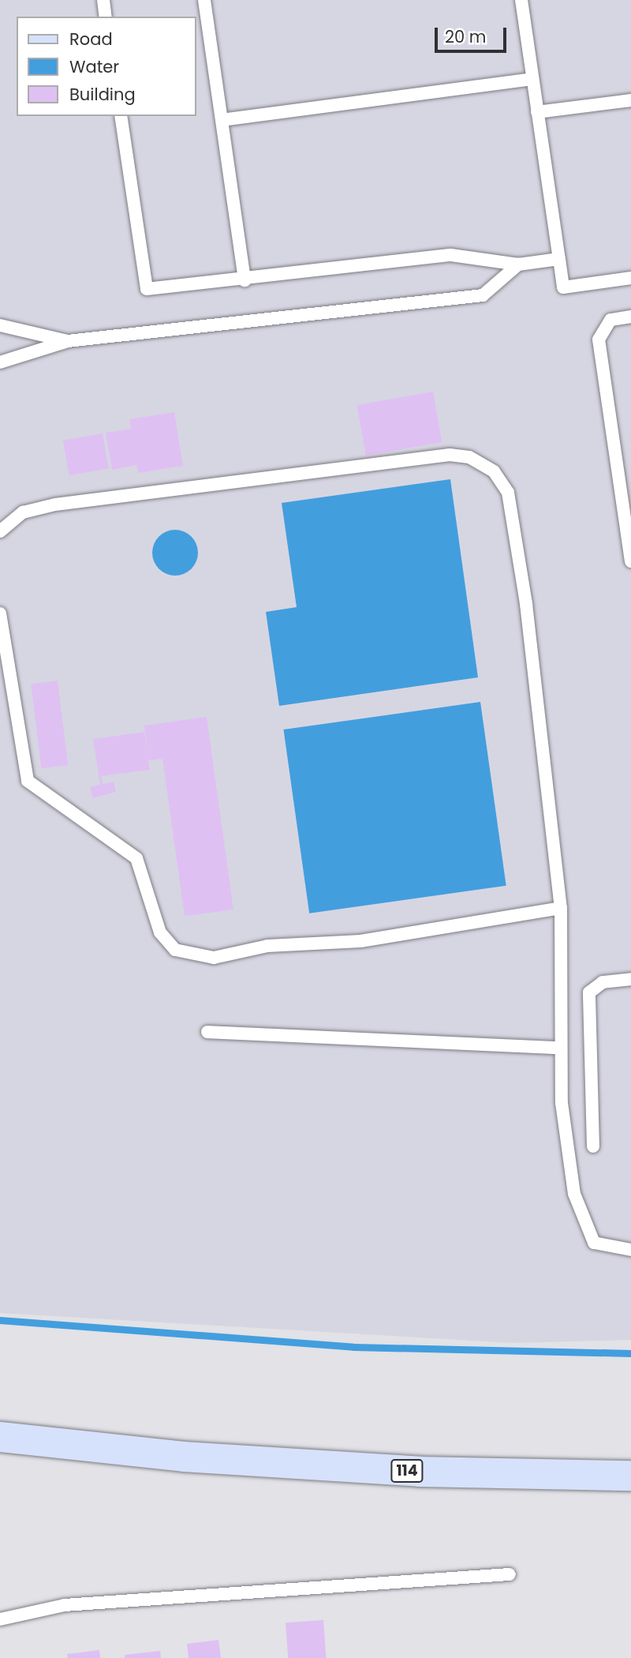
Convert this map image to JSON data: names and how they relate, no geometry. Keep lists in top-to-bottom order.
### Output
{
  "streets": {
    "main road": ["114"]
  },
  "legend": ["Road", "Water", "Building"],
  "scale_bar": "20 m"
}
